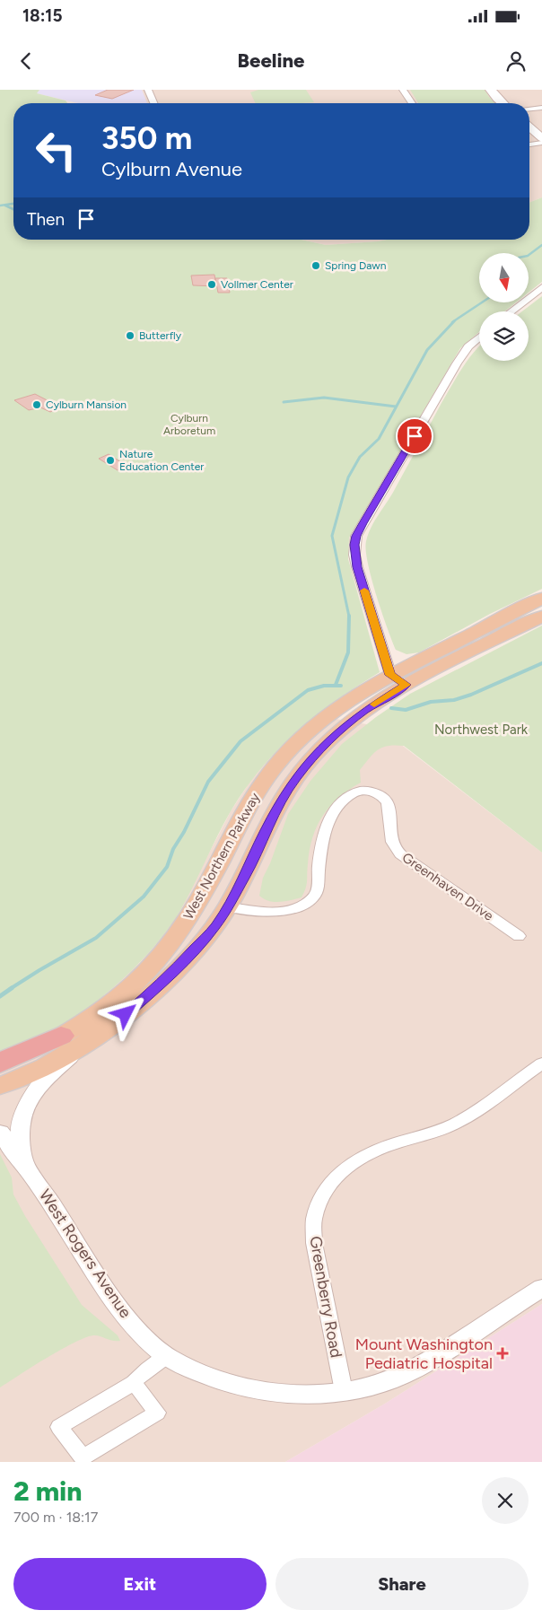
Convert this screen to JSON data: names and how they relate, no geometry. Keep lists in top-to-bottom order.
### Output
{
  "streets": {
    "main road": ["West Northern Parkway"],
    "street": ["Greenhaven Drive", "West Rogers Avenue", "Greenberry Road"]
  },
  "crossings": [
    ["West Northern Parkway", "Greenhaven Drive"],
    ["West Northern Parkway", "West Rogers Avenue"],
    ["West Rogers Avenue", "Greenberry Road"]
  ],
  "parks": ["Cylburn Arboretum", "Northwest Park"],
  "places": {
    "other": [
      "Spring Dawn",
      "Vollmer Center",
      "Butterfly",
      "Cylburn Mansion",
      "Nature Education Center"
    ],
    "health": ["Mount Washington Pediatric Hospital"]
  },
  "north": "bottom",
  "page": {
    "status": "18:15",
    "header": "Beeline",
    "turn": ["350 m", "Cylburn Avenue"],
    "then": "Then",
    "heading": ["2 min", "700 m · 18:17"],
    "buttons": ["Exit", "Share"]
  }
}
